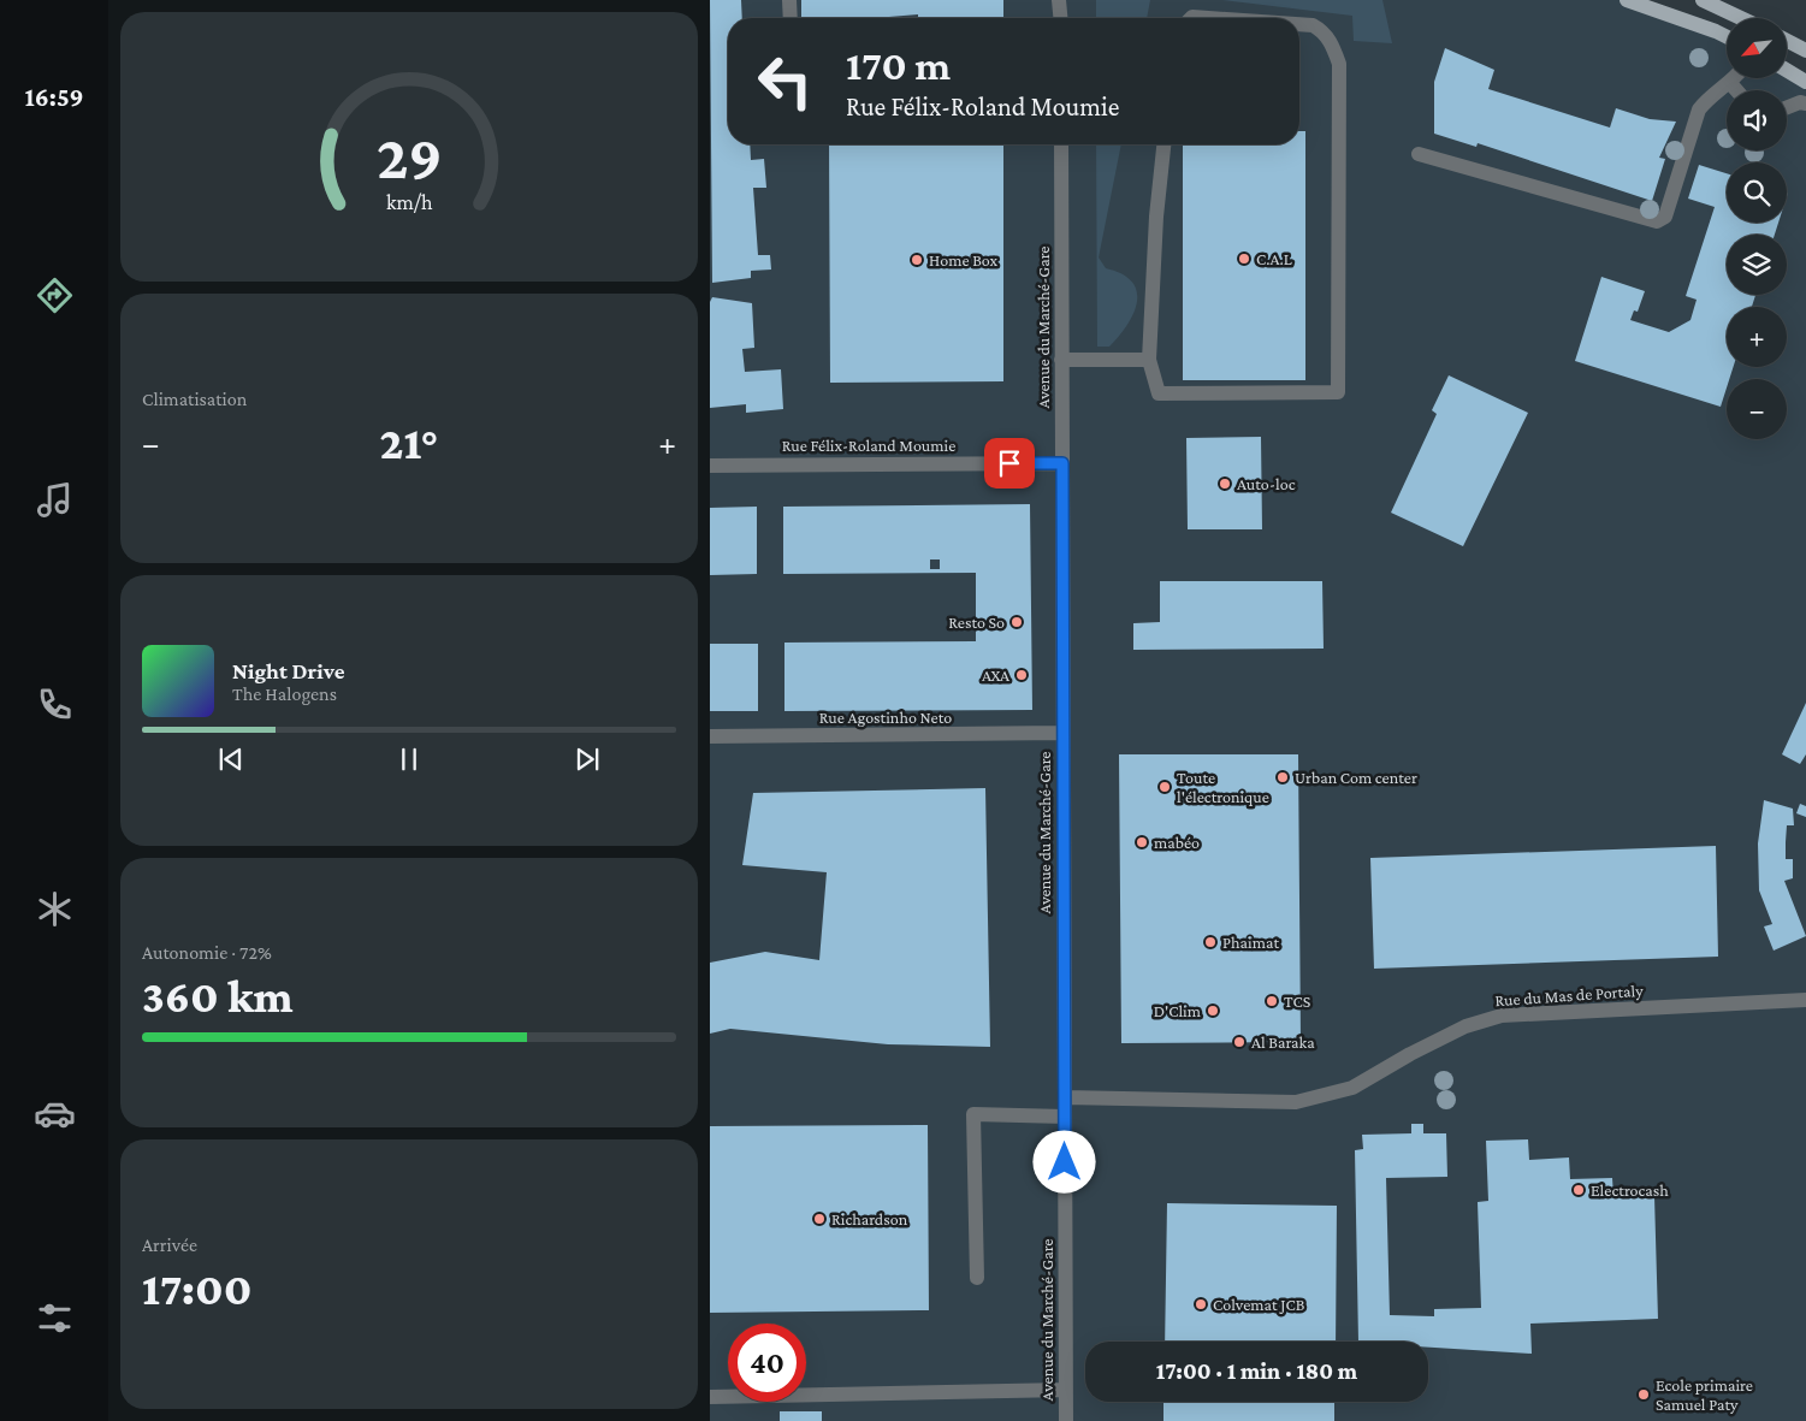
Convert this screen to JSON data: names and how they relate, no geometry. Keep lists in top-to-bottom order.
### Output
{
  "streets": {
    "street": [
      "Avenue du Marché-Gare",
      "Rue Félix-Roland Moumie",
      "Rue Agostinho Neto",
      "Rue du Mas de Portaly"
    ]
  },
  "crossings": [
    ["Avenue du Marché-Gare", "Rue Félix-Roland Moumie"],
    ["Avenue du Marché-Gare", "Rue Agostinho Neto"],
    ["Avenue du Marché-Gare", "Rue du Mas de Portaly"]
  ],
  "places": [
    "C.A.L",
    "Home Box",
    "Auto-loc",
    "Resto So",
    "AXA",
    "Urban Com center",
    "Toute l'électronique",
    "mabéo",
    "Phaimat",
    "TCS",
    "D'Clim",
    "Al Baraka",
    "Electrocash",
    "Richardson",
    "Colvemat JCB",
    "Ecole primaire Samuel Paty"
  ],
  "north": "bottom left",
  "page": {
    "tabs": "16:59",
    "map_buttons": ["+", "−"],
    "turn": ["170 m", "Rue Félix-Roland Moumie"],
    "tile": [
      "Climatisation",
      ["Autonomie · 72%", "360 km"],
      ["Arrivée", "17:00"]
    ],
    "heat": ["−", "21°", "+"],
    "song": ["Night Drive", "The Halogens"],
    "limit": "40",
    "trip": "17:00 · 1 min · 180 m",
    "gauge": ["29", "km/h"]
  }
}
